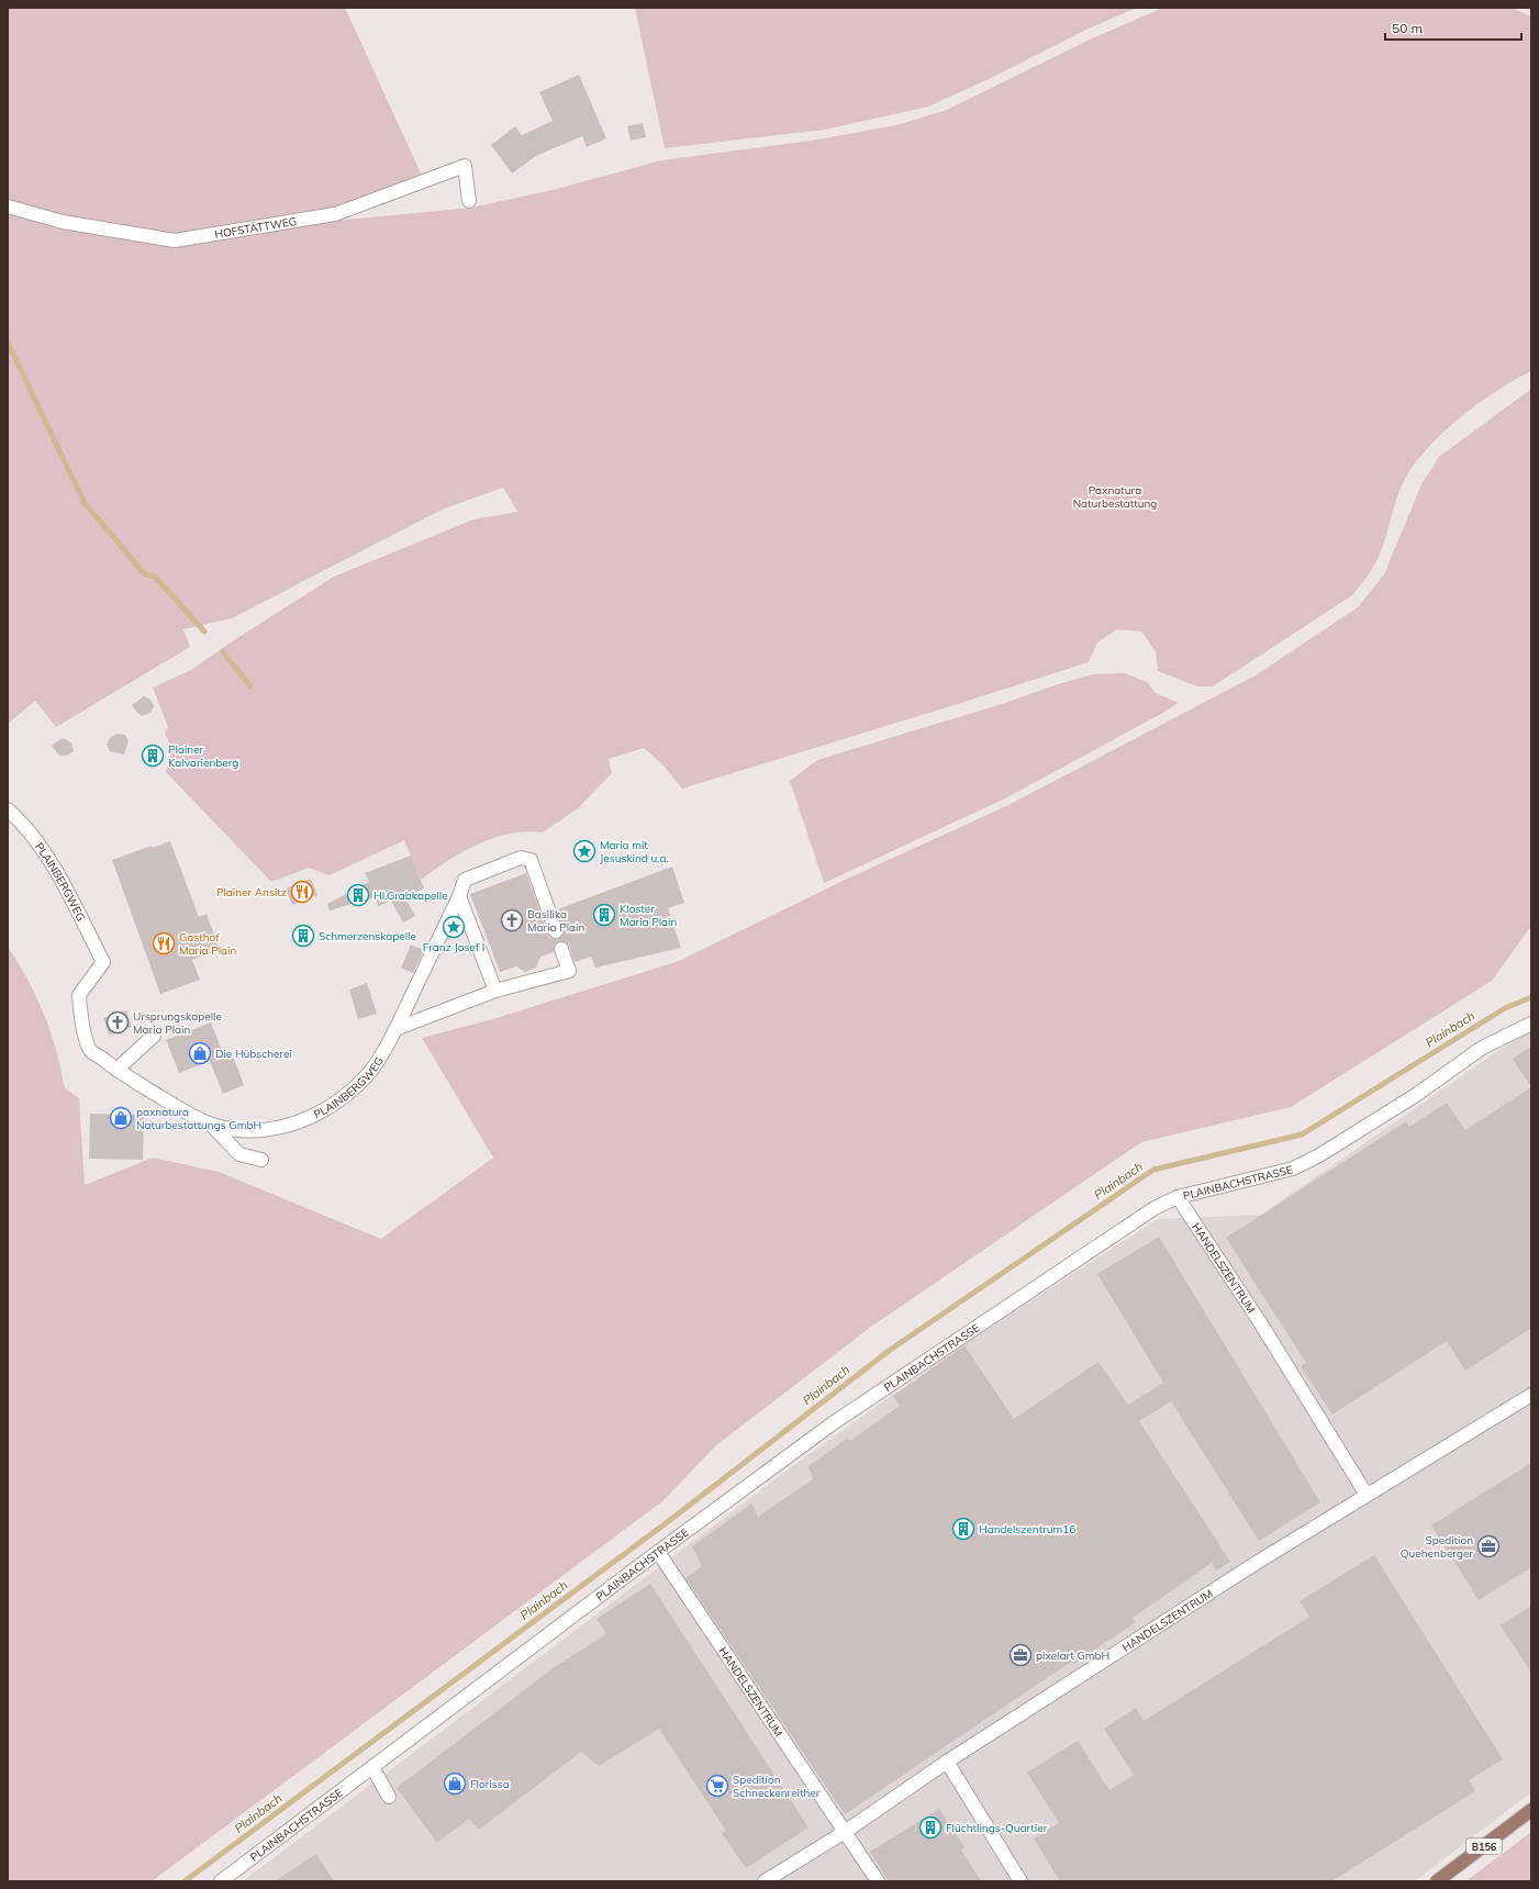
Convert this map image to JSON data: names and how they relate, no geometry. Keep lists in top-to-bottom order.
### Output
{
  "streets": {
    "main road": ["B156"],
    "street": [
      "HOFSTÄTTWEG",
      "PLAINBERGWEG",
      "PLAINBACHSTRASSE",
      "HANDELSZENTRUM"
    ]
  },
  "crossings": [
    ["PLAINBACHSTRASSE", "HANDELSZENTRUM"]
  ],
  "water": ["Plainbach"],
  "parks": ["Paxnatura Naturbestattung"],
  "places": {
    "building": [
      "Plainer Kalvarienberg",
      "Hl.Grabkapelle",
      "Kloster Maria Plain",
      "Schmerzenskapelle",
      "Handelszentrum16",
      "Flüchtlings-Quartier"
    ],
    "place": ["Maria mit Jesuskind u.a.", "Franz Josef I"],
    "restaurant": ["Plainer Ansitz", "Gasthof Maria Plain"],
    "church": ["Basilika Maria Plain", "Ursprungskapelle Maria Plain"],
    "shop": ["Die Hübscherei", "paxnatura Naturbestattungs GmbH", "Florissa"],
    "office": ["Spedition Quehenberger", "pixelart GmbH"],
    "supermarket": ["Spedition Schneckenreither"]
  },
  "scale_bar": "50 m"
}
